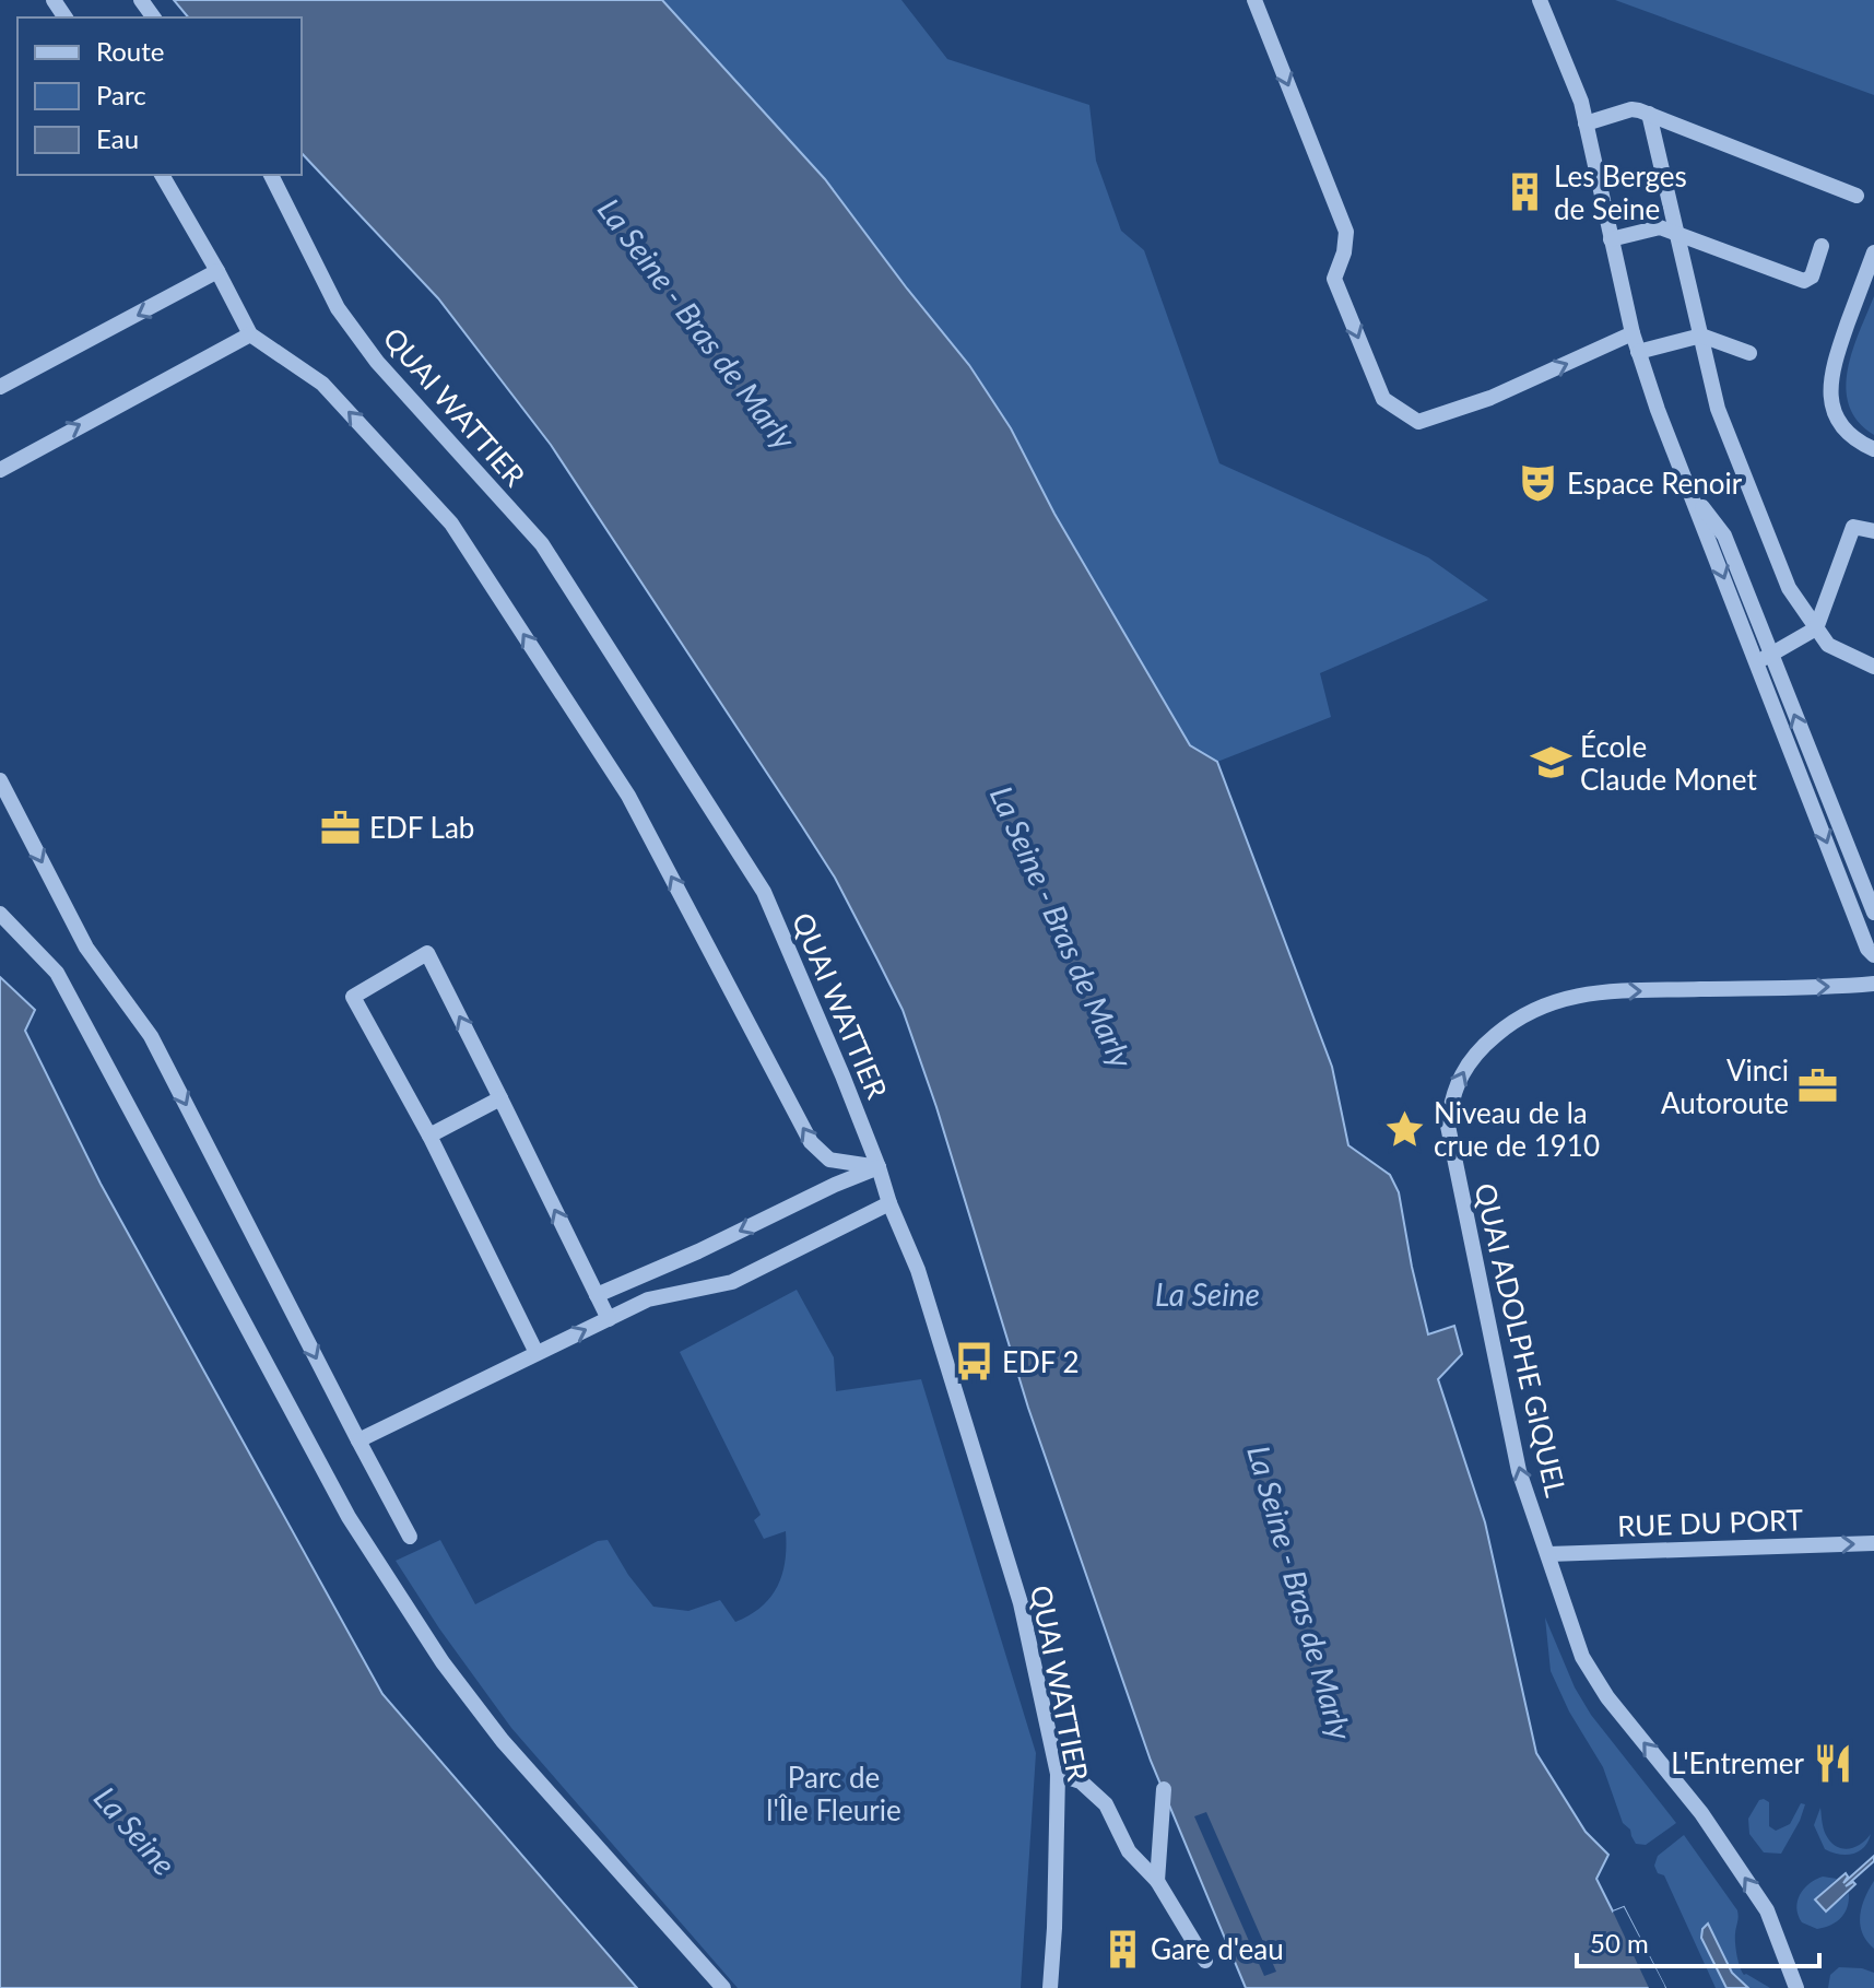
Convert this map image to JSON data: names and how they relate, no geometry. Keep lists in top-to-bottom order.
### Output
{
  "streets": {
    "street": ["QUAI WATTIER", "QUAI ADOLPHE GIQUEL", "RUE DU PORT"]
  },
  "crossings": [
    ["QUAI ADOLPHE GIQUEL", "RUE DU PORT"]
  ],
  "one_way": ["RUE DU PORT"],
  "water": ["La Seine - Bras de Marly", "La Seine"],
  "parks": ["Parc de l'Île Fleurie"],
  "places": {
    "building": ["Les Berges de Seine", "Gare d'eau"],
    "theatre": ["Espace Renoir"],
    "school or university": ["École Claude Monet"],
    "office": ["EDF Lab", "Vinci Autoroute"],
    "place": ["Niveau de la crue de 1910"],
    "bus stop": ["EDF 2"],
    "restaurant": ["L'Entremer"]
  },
  "legend": ["Route", "Parc", "Eau"],
  "scale_bar": "50 m"
}
